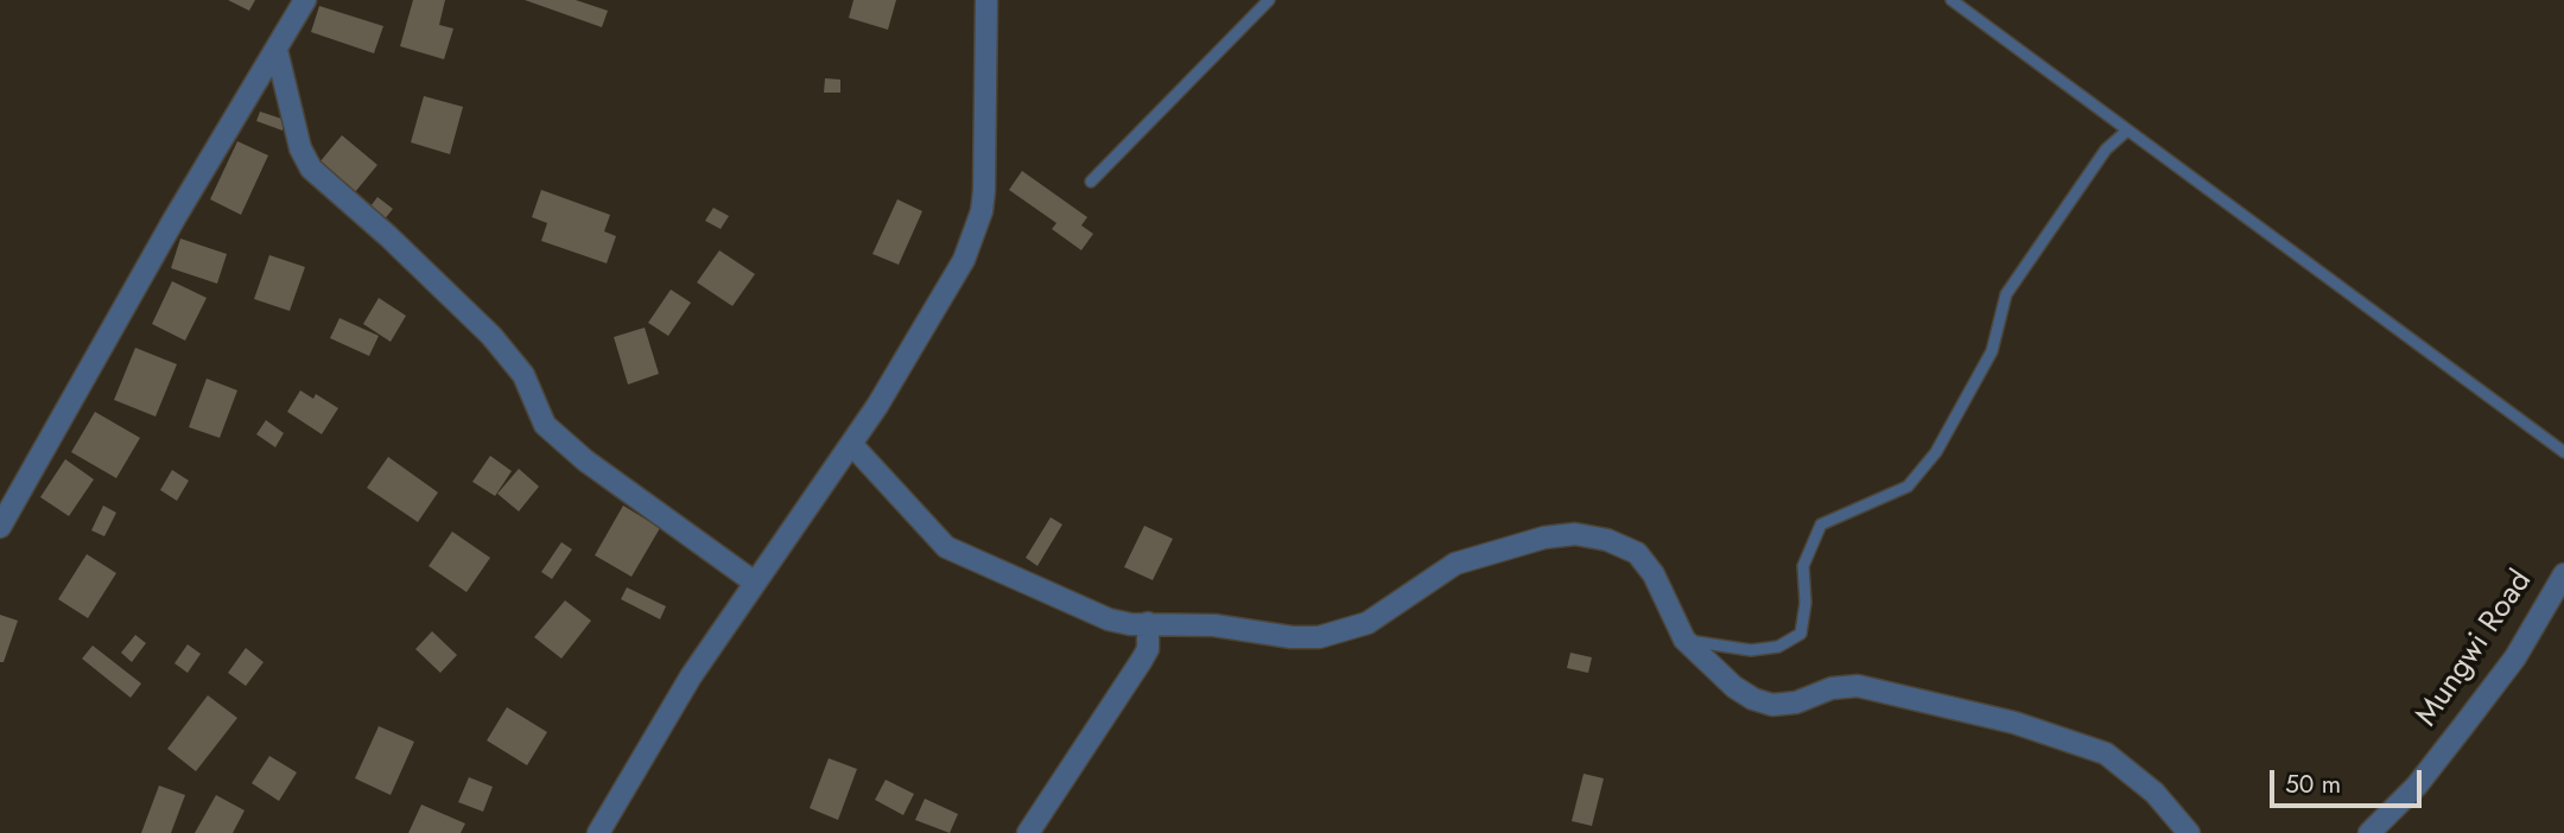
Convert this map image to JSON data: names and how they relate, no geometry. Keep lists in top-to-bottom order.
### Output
{
  "streets": {
    "street": ["Mungwi Road"]
  },
  "scale_bar": "50 m"
}
